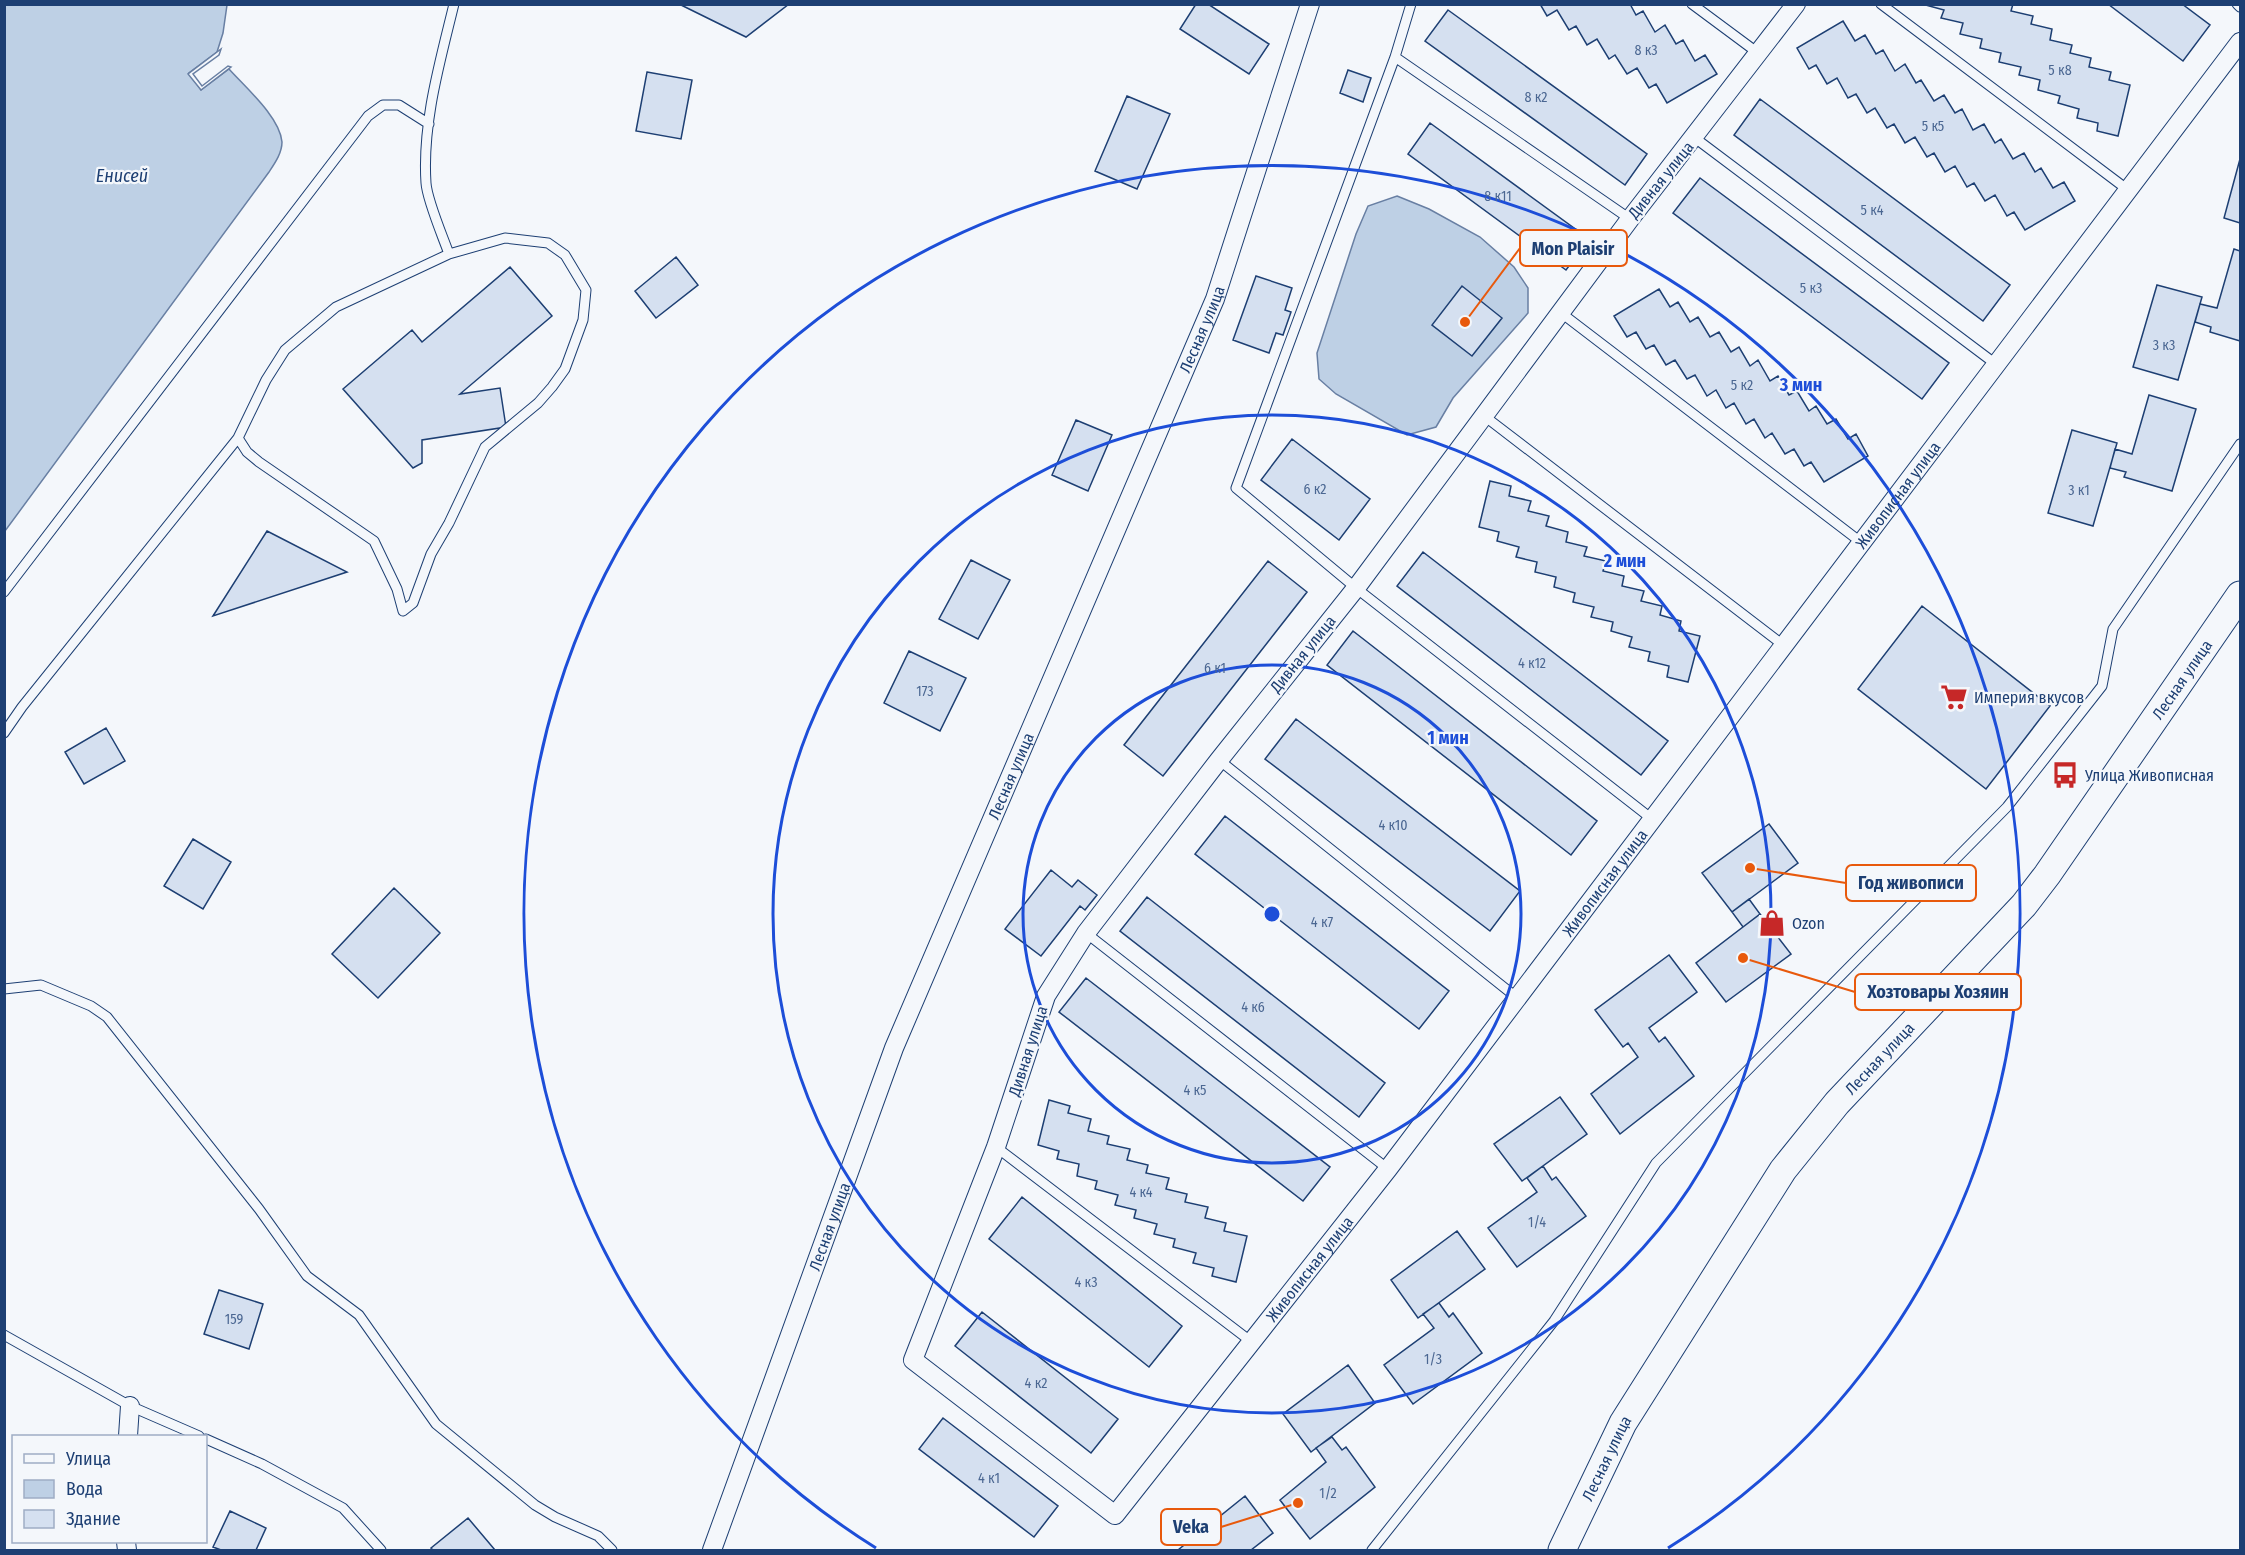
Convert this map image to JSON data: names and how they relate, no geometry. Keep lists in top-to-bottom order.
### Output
{
  "streets": {
    "main road": ["Лесная улица"],
    "street": ["Дивная улица", "Живописная улица"]
  },
  "crossings": [
    ["Дивная улица", "Живописная улица"]
  ],
  "water": ["Енисей"],
  "places": {
    "other": [
      "Mon Plaisir",
      "Год живописи",
      "Хозтовары Хозяин",
      "Veka"
    ],
    "supermarket": ["Империя вкусов"],
    "bus stop": ["Улица Живописная"],
    "shop": ["Ozon"]
  },
  "house_numbers": [
    "8 к3",
    "5 к8",
    "8 к2",
    "5 к5",
    "8 к11",
    "5 к4",
    "5 к3",
    "3 к3",
    "5 к2",
    "6 к2",
    "3 к1",
    "4 к12",
    "6 к1",
    "173",
    "4 к10",
    "4 к7",
    "4 к6",
    "4 к5",
    "4 к4",
    "1/4",
    "4 к3",
    "159",
    "1/3",
    "4 к2",
    "4 к1",
    "1/2"
  ],
  "legend": ["Улица", "Вода", "Здание"],
  "rings": ["3 мин", "2 мин", "1 мин"]
}
